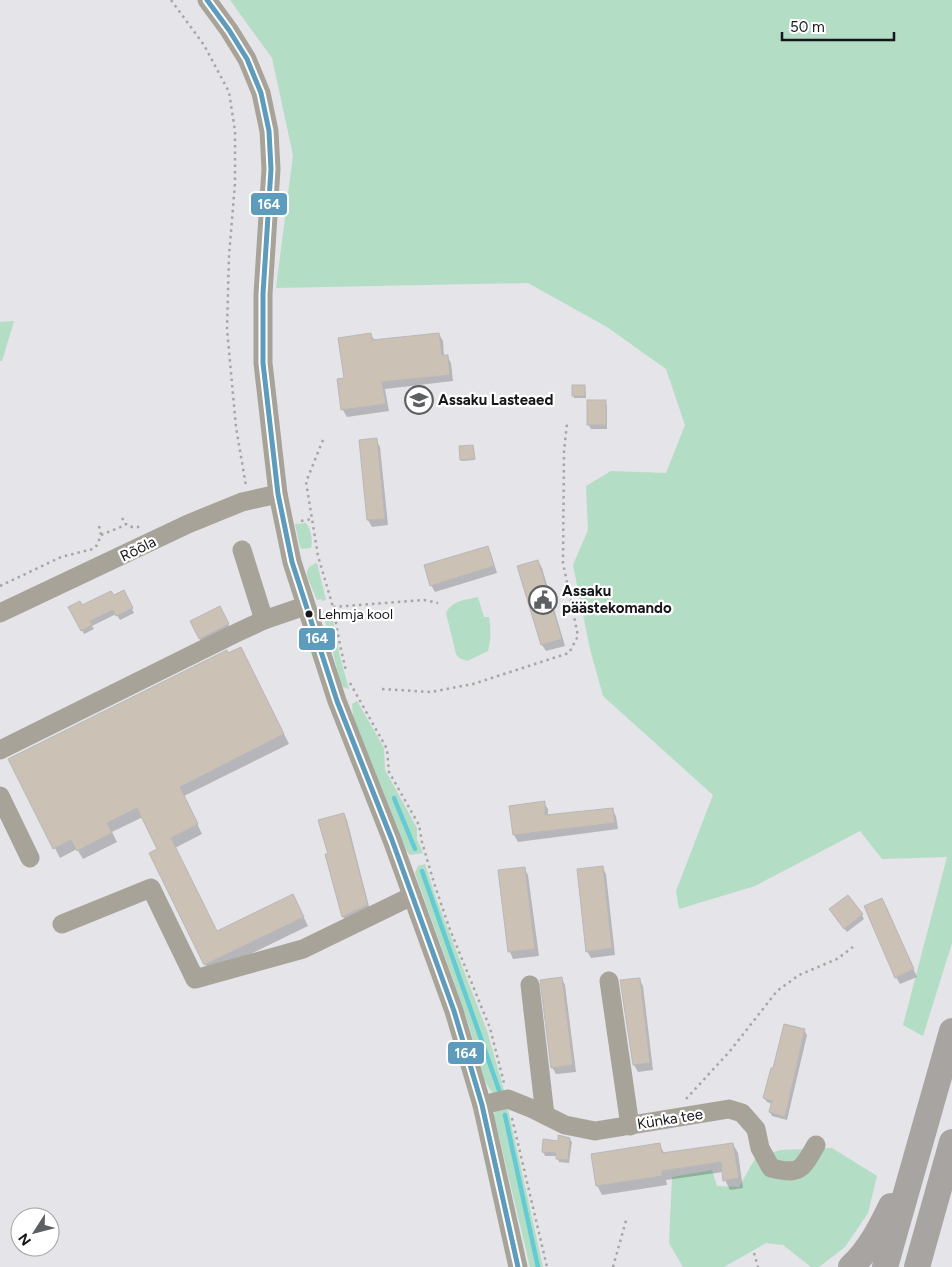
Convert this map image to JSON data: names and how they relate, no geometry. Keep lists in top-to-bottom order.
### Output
{
  "streets": {
    "street": ["Rõõla", "Künka tee"]
  },
  "places": {
    "school or university": ["Assaku Lasteaed"],
    "public building": ["Assaku päästekomando"],
    "other": ["Lehmja kool"]
  },
  "lines": ["transit line 164"],
  "scale_bar": "50 m",
  "north": "bottom left"
}
